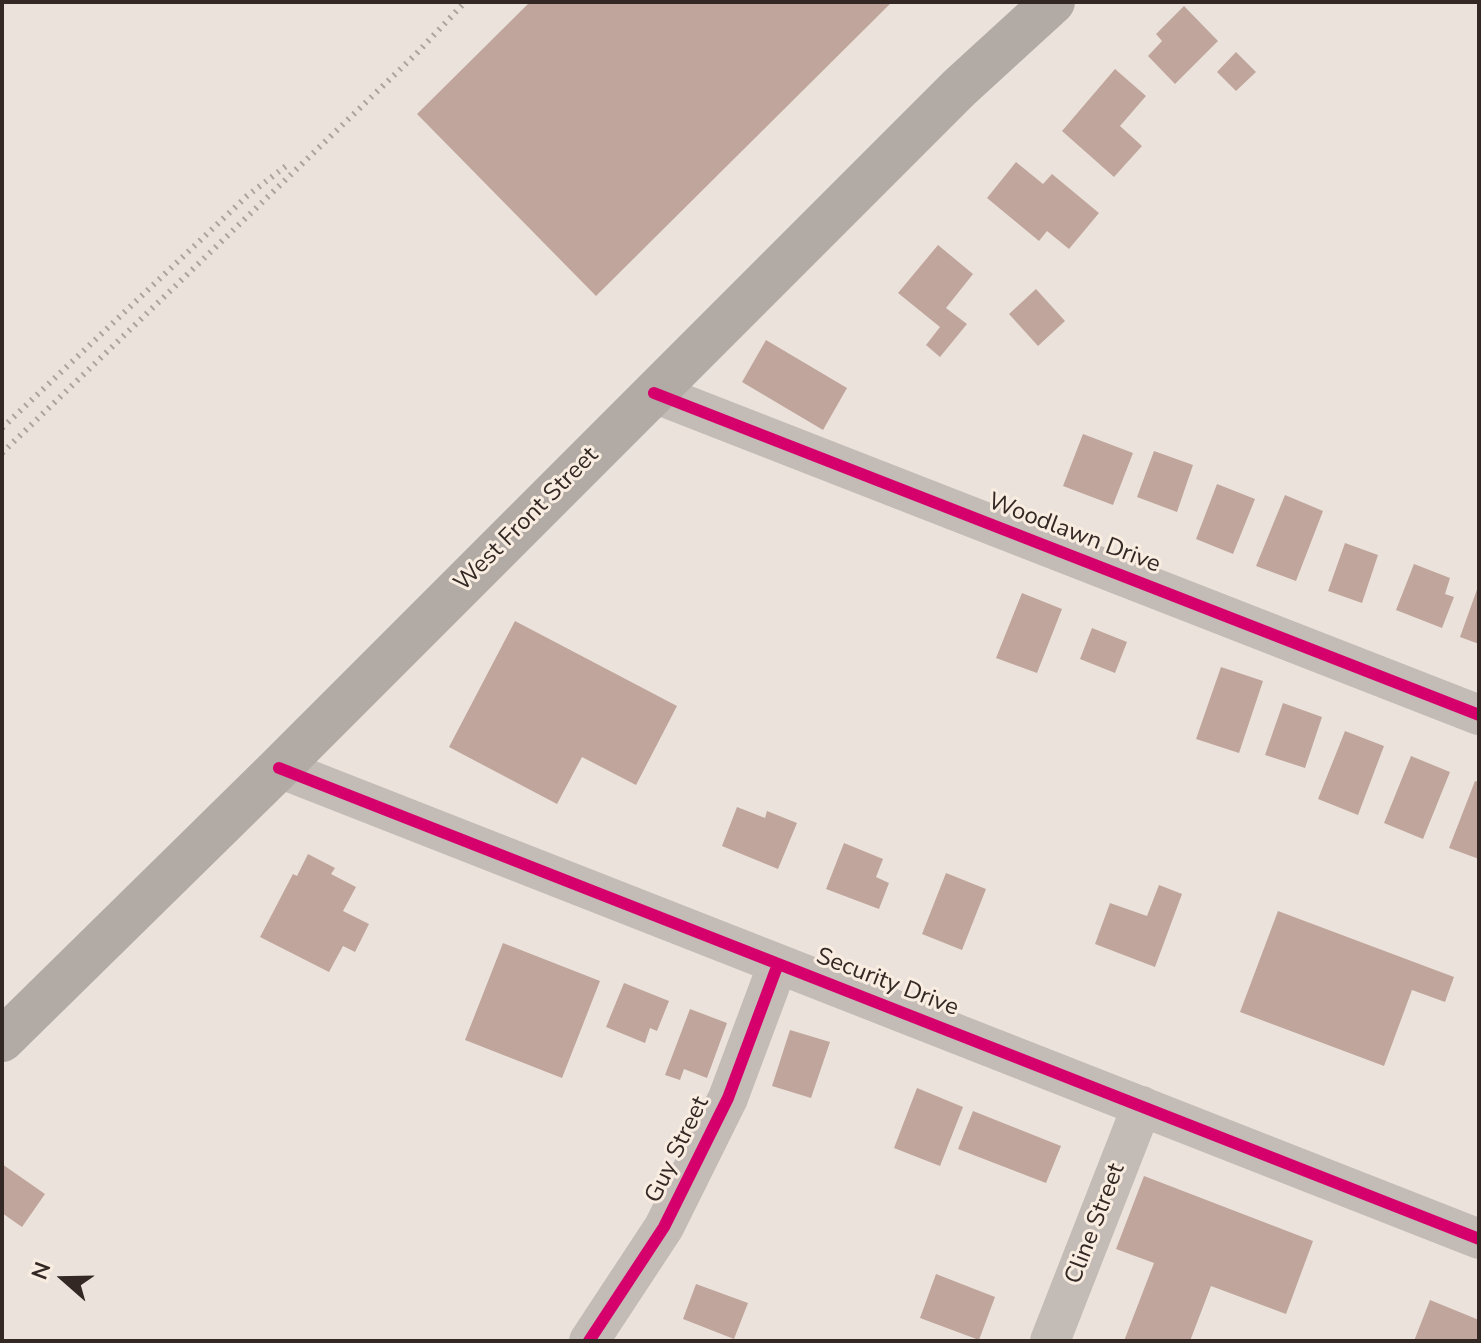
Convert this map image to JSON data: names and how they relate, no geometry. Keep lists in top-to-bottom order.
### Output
{
  "streets": {
    "main road": ["West Front Street"],
    "street": [
      "Woodlawn Drive",
      "Security Drive",
      "Guy Street",
      "Cline Street"
    ]
  },
  "crossings": [
    ["West Front Street", "Woodlawn Drive"],
    ["West Front Street", "Security Drive"],
    ["Security Drive", "Guy Street"],
    ["Security Drive", "Cline Street"]
  ],
  "north": "left"
}
